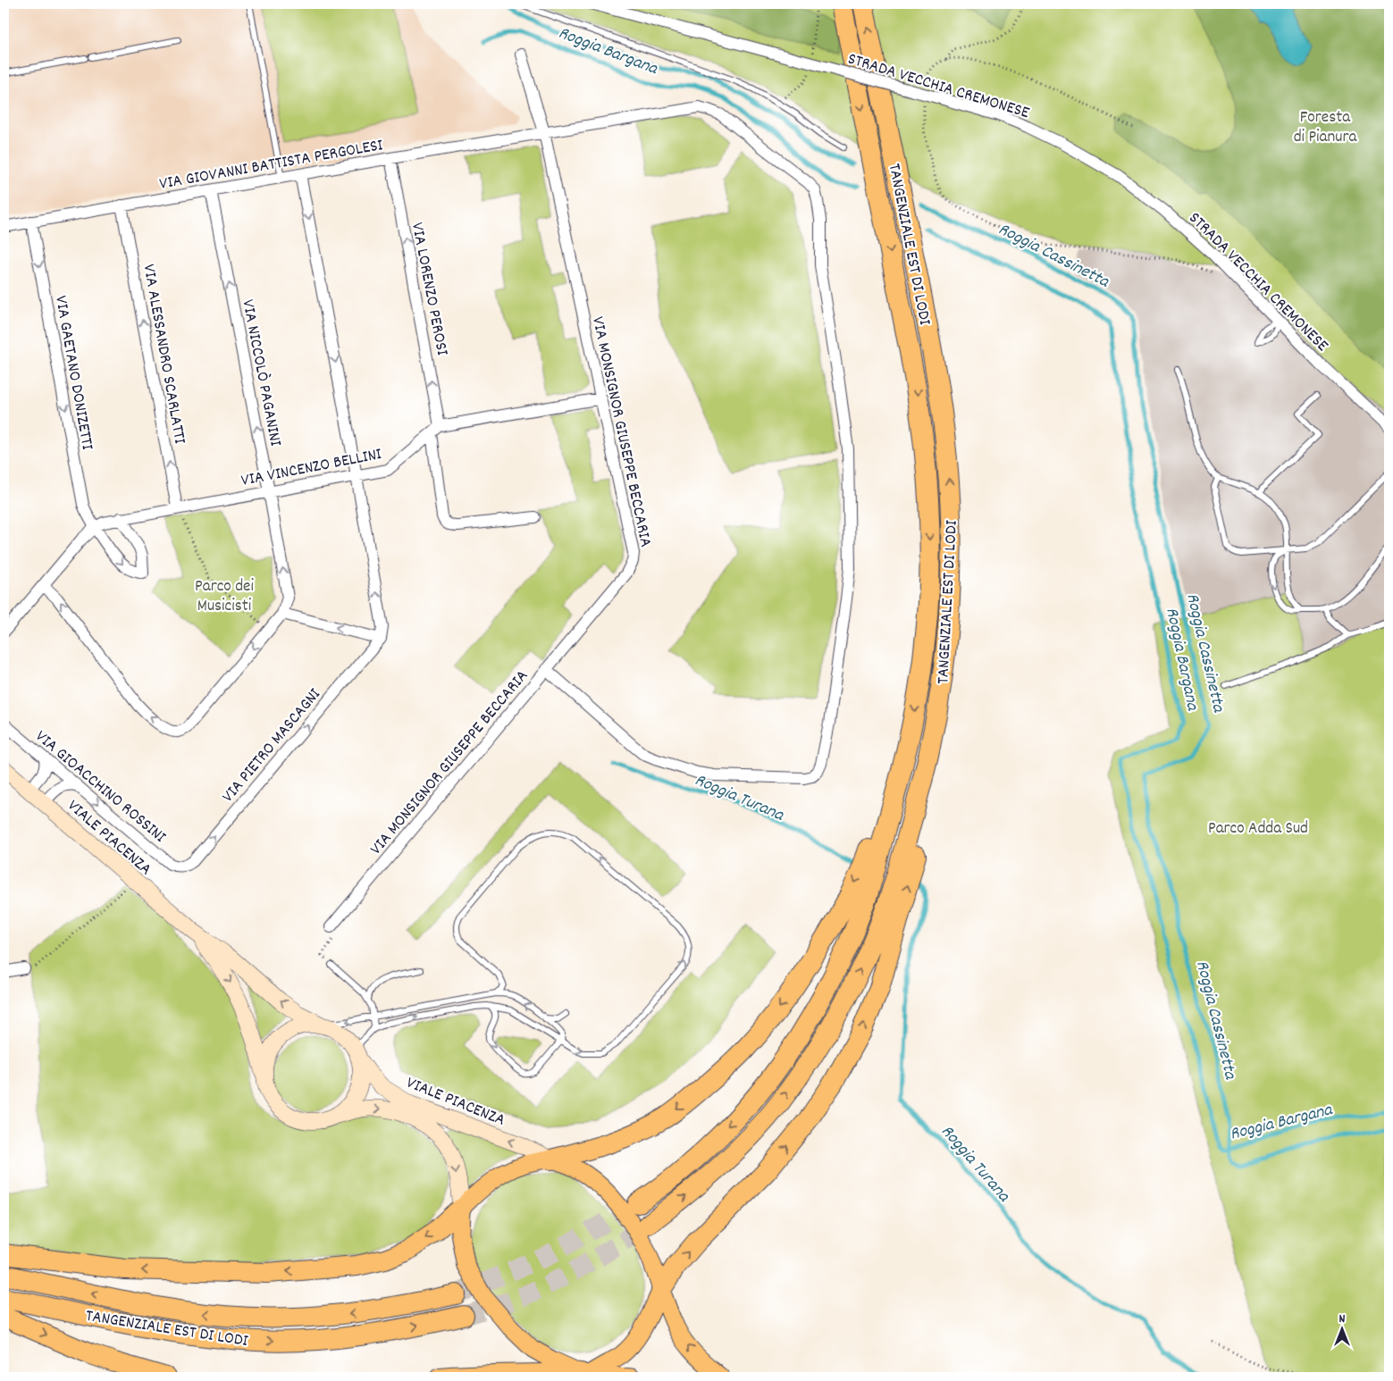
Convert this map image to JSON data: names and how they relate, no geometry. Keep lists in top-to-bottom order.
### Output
{
  "streets": {
    "highway": ["TANGENZIALE EST DI LODI"],
    "street": [
      "STRADA VECCHIA CREMONESE",
      "VIA GIOVANNI BATTISTA PERGOLESI",
      "VIA LORENZO PEROSI",
      "VIA ALESSANDRO SCARLATTI",
      "VIA GAETANO DONIZETTI",
      "VIA NICCOLÒ PAGANINI",
      "VIA MONSIGNOR GIUSEPPE BECCARIA",
      "VIA VINCENZO BELLINI",
      "VIA PIETRO MASCAGNI",
      "VIA GIOACCHINO ROSSINI",
      "VIALE PIACENZA"
    ]
  },
  "crossings": [
    ["VIA GIOVANNI BATTISTA PERGOLESI", "VIA LORENZO PEROSI"],
    ["VIA GIOVANNI BATTISTA PERGOLESI", "VIA ALESSANDRO SCARLATTI"],
    ["VIA GIOVANNI BATTISTA PERGOLESI", "VIA GAETANO DONIZETTI"],
    ["VIA GIOVANNI BATTISTA PERGOLESI", "VIA NICCOLÒ PAGANINI"],
    ["VIA GIOVANNI BATTISTA PERGOLESI", "VIA MONSIGNOR GIUSEPPE BECCARIA"],
    ["VIA LORENZO PEROSI", "VIA VINCENZO BELLINI"],
    ["VIA ALESSANDRO SCARLATTI", "VIA VINCENZO BELLINI"],
    ["VIA GAETANO DONIZETTI", "VIA VINCENZO BELLINI"],
    ["VIA NICCOLÒ PAGANINI", "VIA VINCENZO BELLINI"],
    ["VIA PIETRO MASCAGNI", "VIA GIOACCHINO ROSSINI"]
  ],
  "one_way": ["VIA ALESSANDRO SCARLATTI", "VIA PIETRO MASCAGNI", "VIA GIOACCHINO ROSSINI"],
  "water": ["Roggia Bargana", "Roggia Cassinetta", "Roggia Turana"],
  "parks": ["Foresta di Pianura", "Parco dei Musicisti", "Parco Adda Sud"],
  "north": "top"
}
